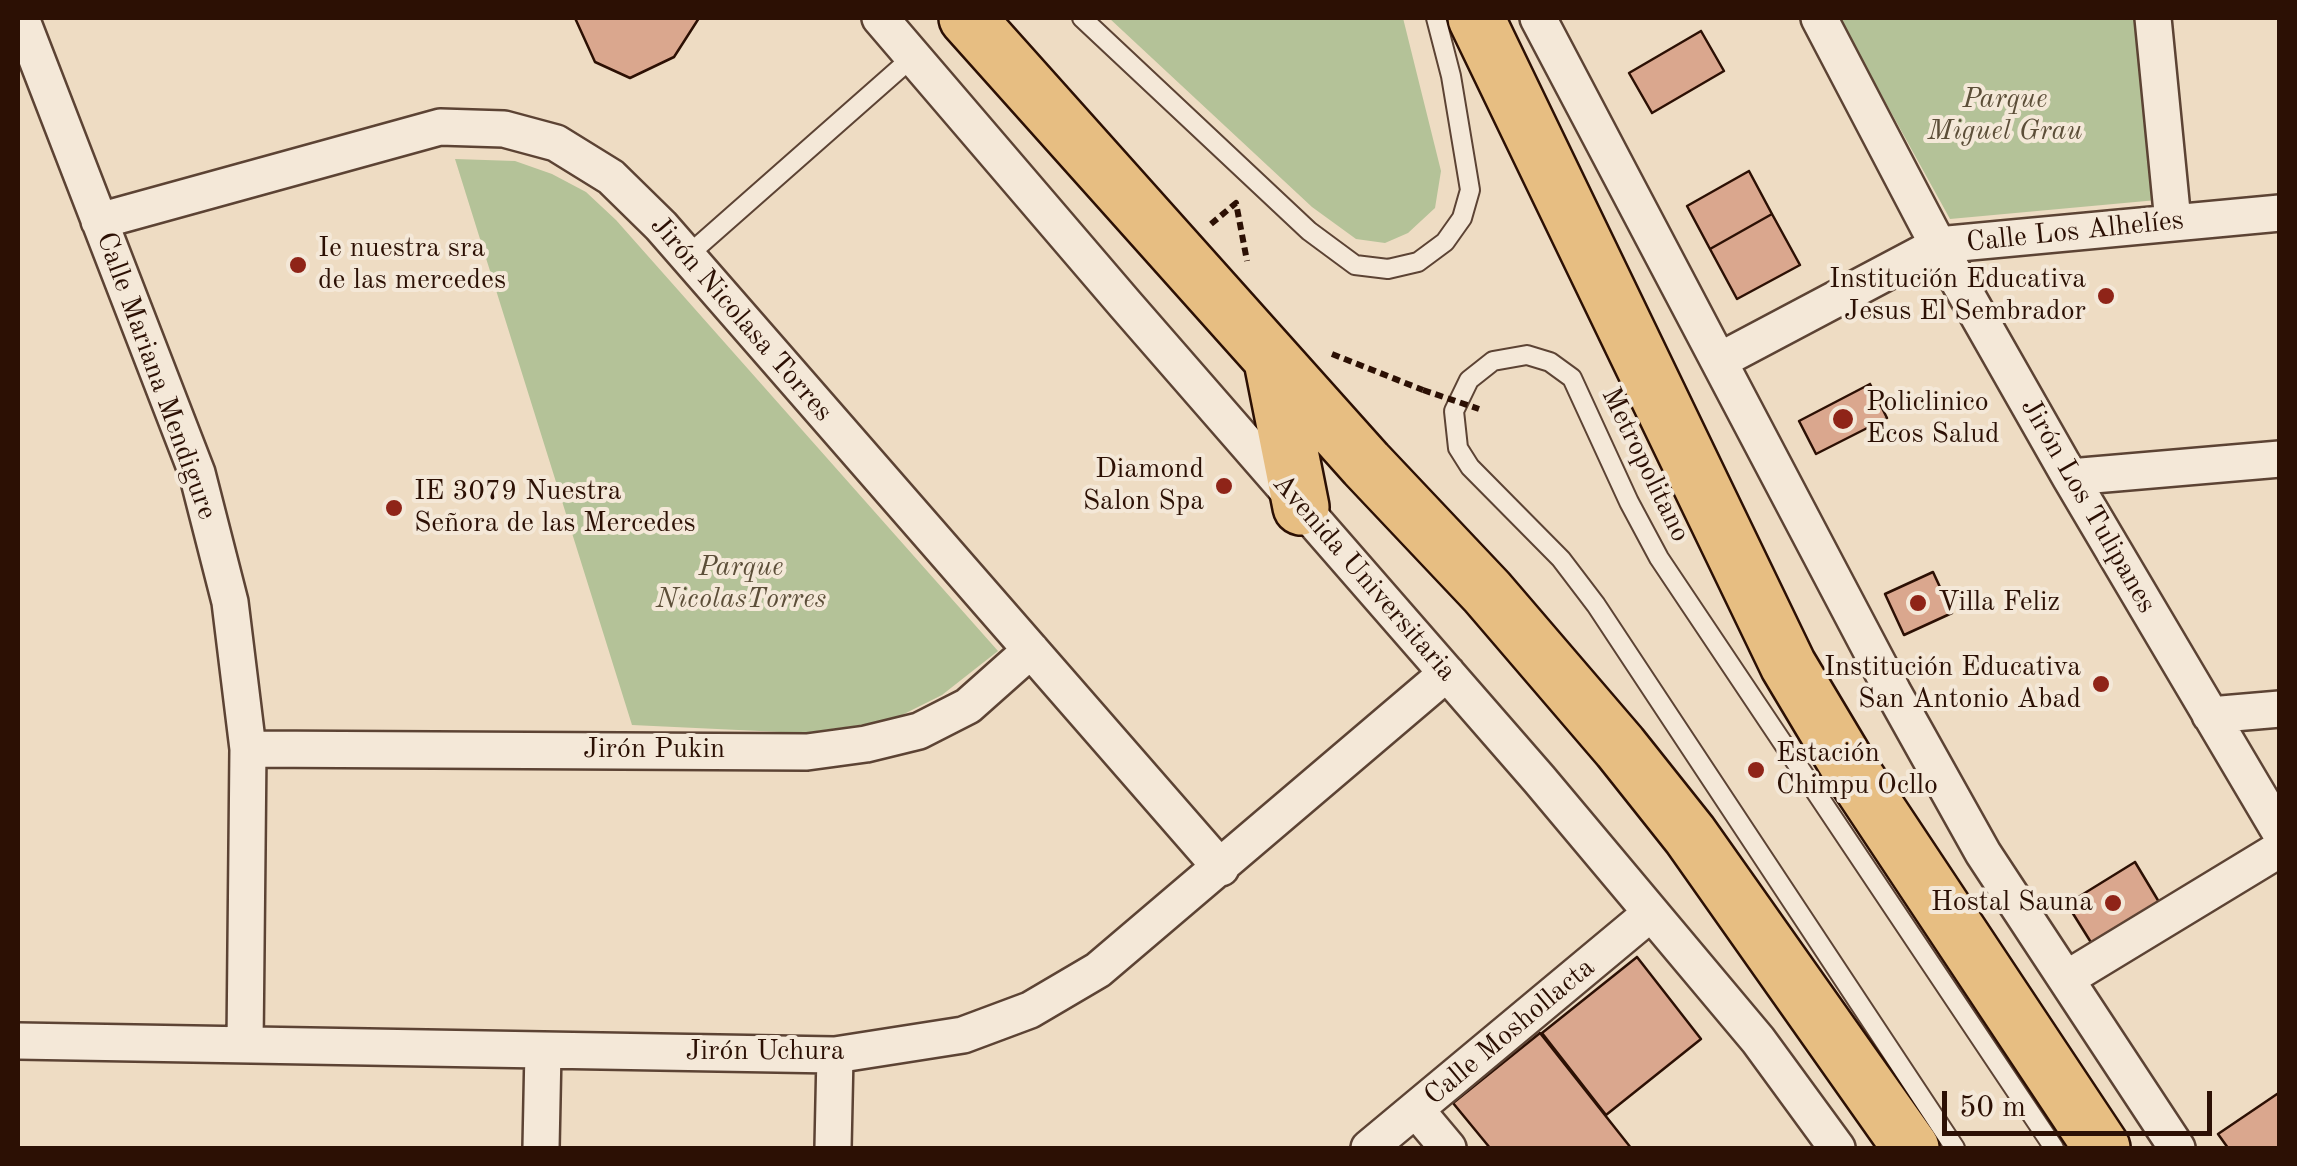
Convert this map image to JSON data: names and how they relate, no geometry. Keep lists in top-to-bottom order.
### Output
{
  "streets": {
    "street": [
      "Calle Los Alhelíes",
      "Jirón Nicolasa Torres",
      "Calle Mariana Mendigure",
      "Jirón Los Tulipanes",
      "Avenida Universitaria",
      "Jirón Pukin",
      "Calle Moshollacta",
      "Jirón Uchura"
    ],
    "lane": ["Metropolitano"]
  },
  "crossings": [
    ["Calle Los Alhelíes", "Jirón Los Tulipanes"],
    ["Jirón Nicolasa Torres", "Calle Mariana Mendigure"],
    ["Jirón Nicolasa Torres", "Jirón Pukin"],
    ["Jirón Nicolasa Torres", "Jirón Uchura"],
    ["Calle Mariana Mendigure", "Jirón Pukin"],
    ["Calle Mariana Mendigure", "Jirón Uchura"],
    ["Avenida Universitaria", "Calle Moshollacta"],
    ["Avenida Universitaria", "Jirón Uchura"]
  ],
  "parks": ["Parque Miguel Grau", "Parque NicolasTorres"],
  "places": [
    "Ie nuestra sra de las mercedes",
    "Institución Educativa Jesus El Sembrador",
    "Policlinico Ecos Salud",
    "Diamond Salon Spa",
    "IE 3079 Nuestra Señora de las Mercedes",
    "Villa Feliz",
    "Institución Educativa San Antonio Abad",
    "Estación Chimpu Ocllo",
    "Hostal Sauna"
  ],
  "scale_bar": "50 m"
}
